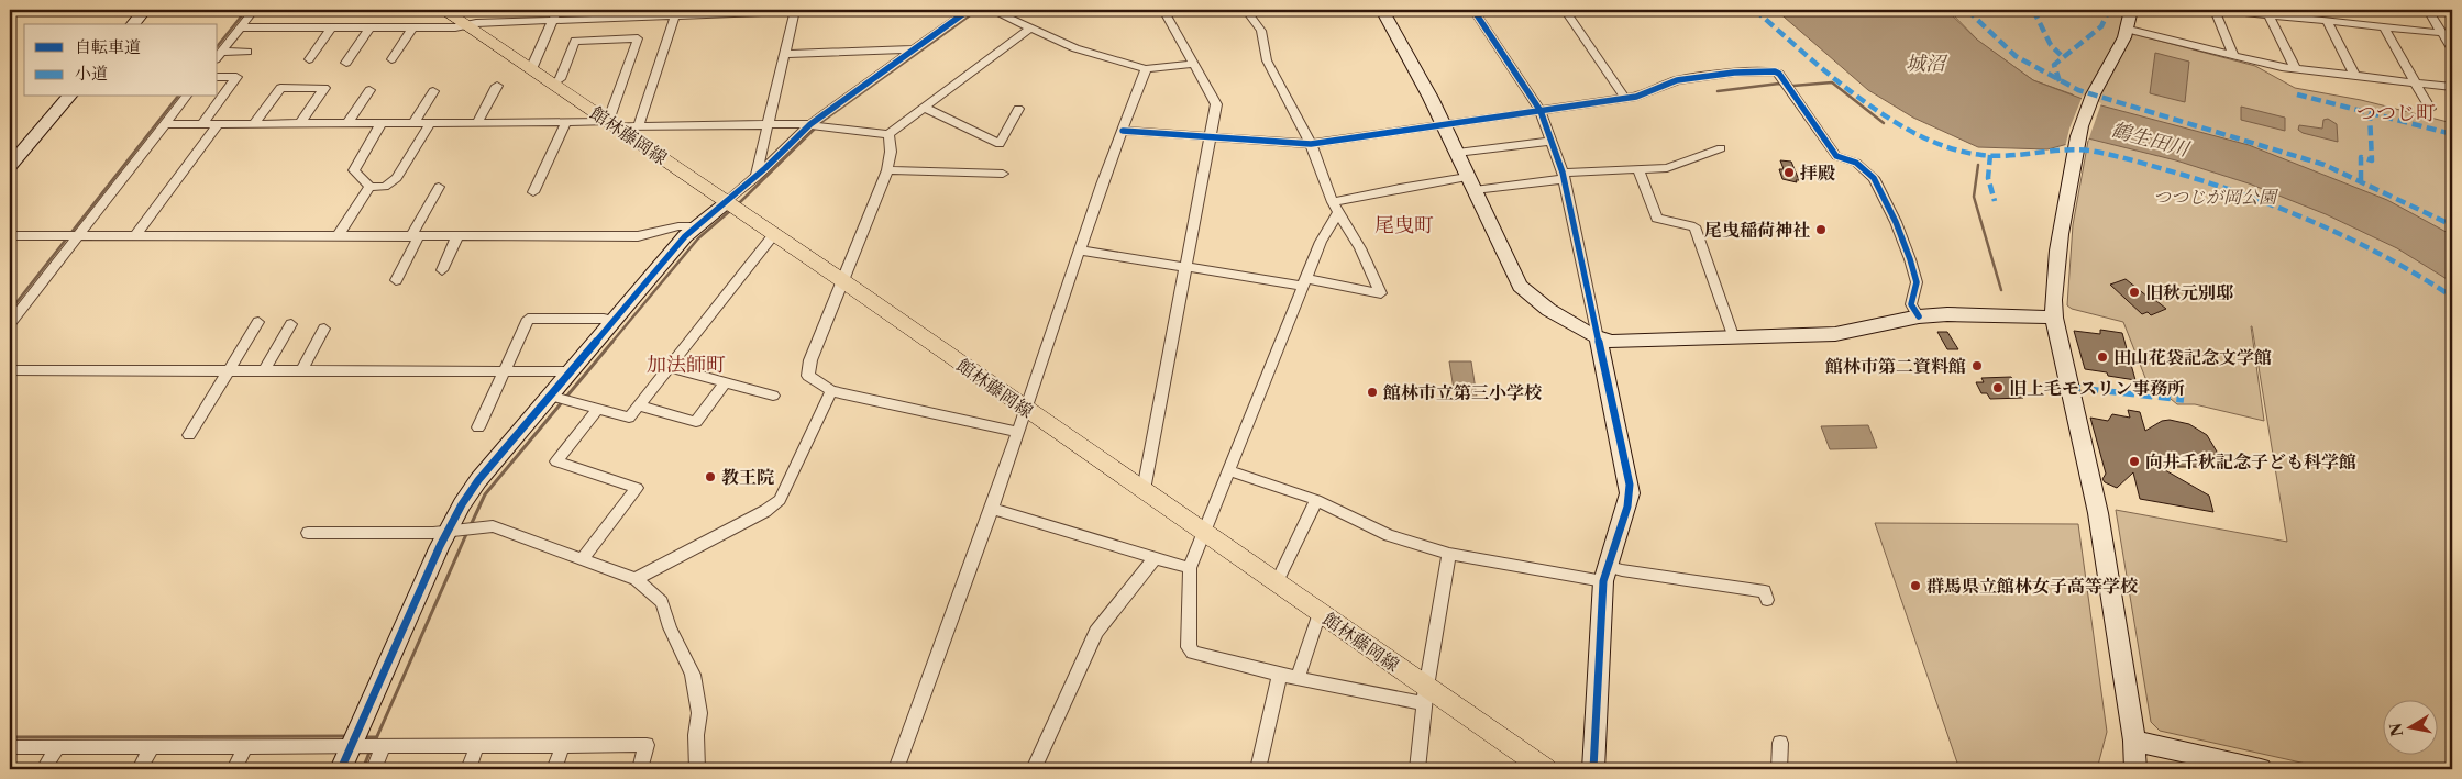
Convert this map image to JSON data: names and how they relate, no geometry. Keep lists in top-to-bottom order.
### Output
{
  "streets": {
    "main road": ["館林藤岡線"]
  },
  "districts": ["つつじ町", "尾曳町", "加法師町"],
  "water": ["城沼", "鶴生田川"],
  "parks": ["つつじが岡公園"],
  "places": [
    "拝殿",
    "尾曳稲荷神社",
    "旧秋元別邸",
    "田山花袋記念文学館",
    "館林市第二資料館",
    "旧上毛モスリン事務所",
    "館林市立第三小学校",
    "向井千秋記念子ども科学館",
    "教王院",
    "群馬県立館林女子高等学校"
  ],
  "legend": ["自転車道", "小道"],
  "north": "left"
}
